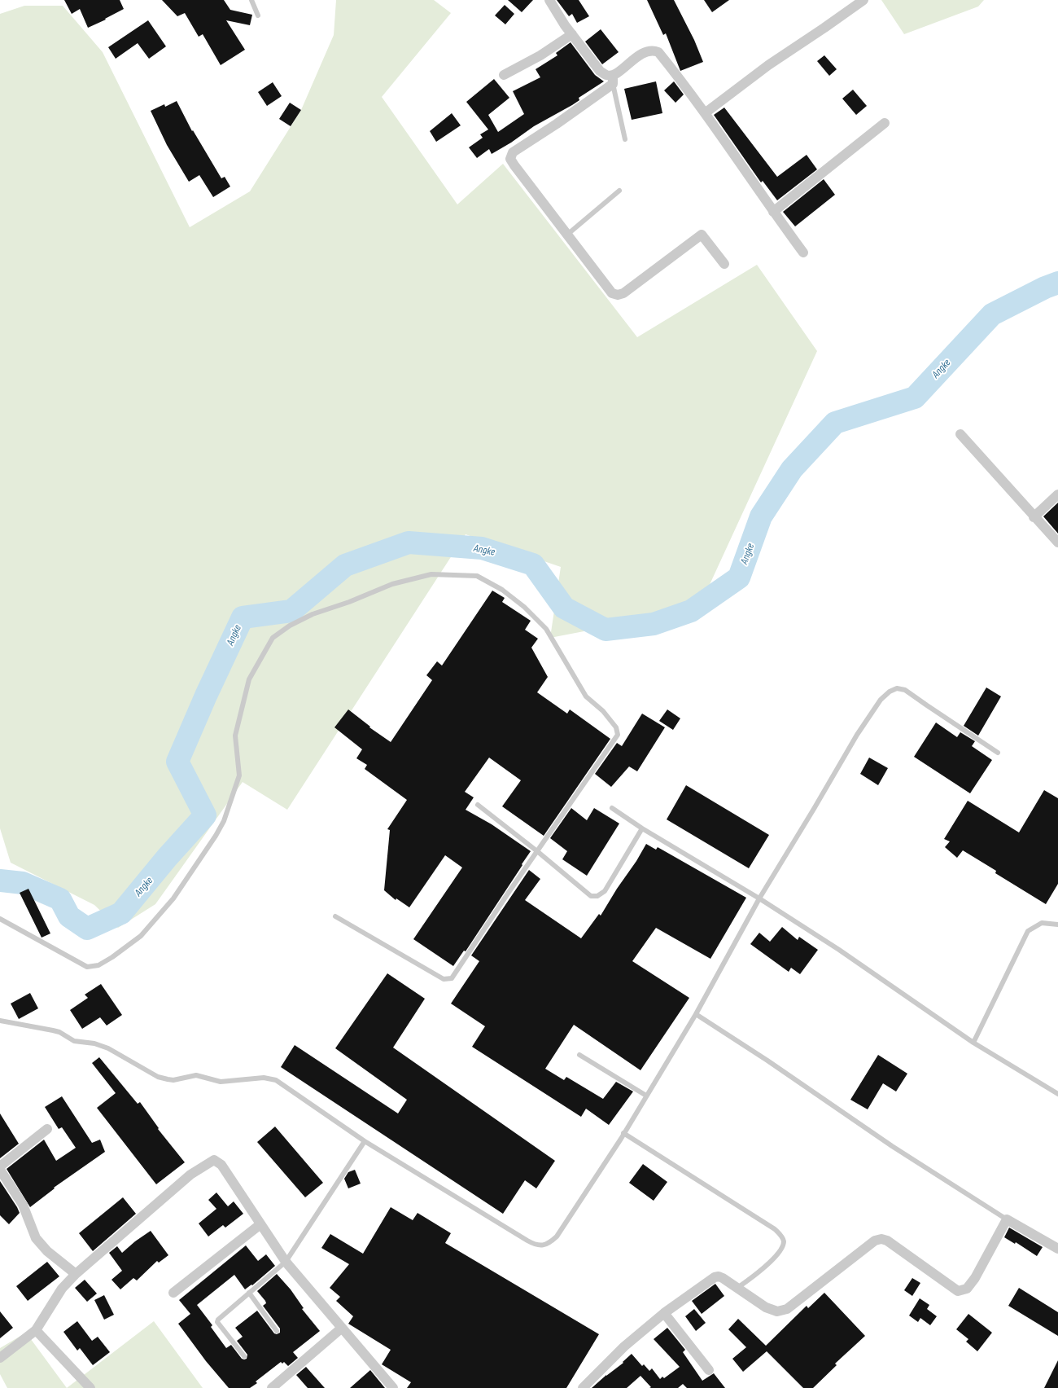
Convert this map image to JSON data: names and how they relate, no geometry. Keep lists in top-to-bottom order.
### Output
{
  "water": ["Angke"]
}
